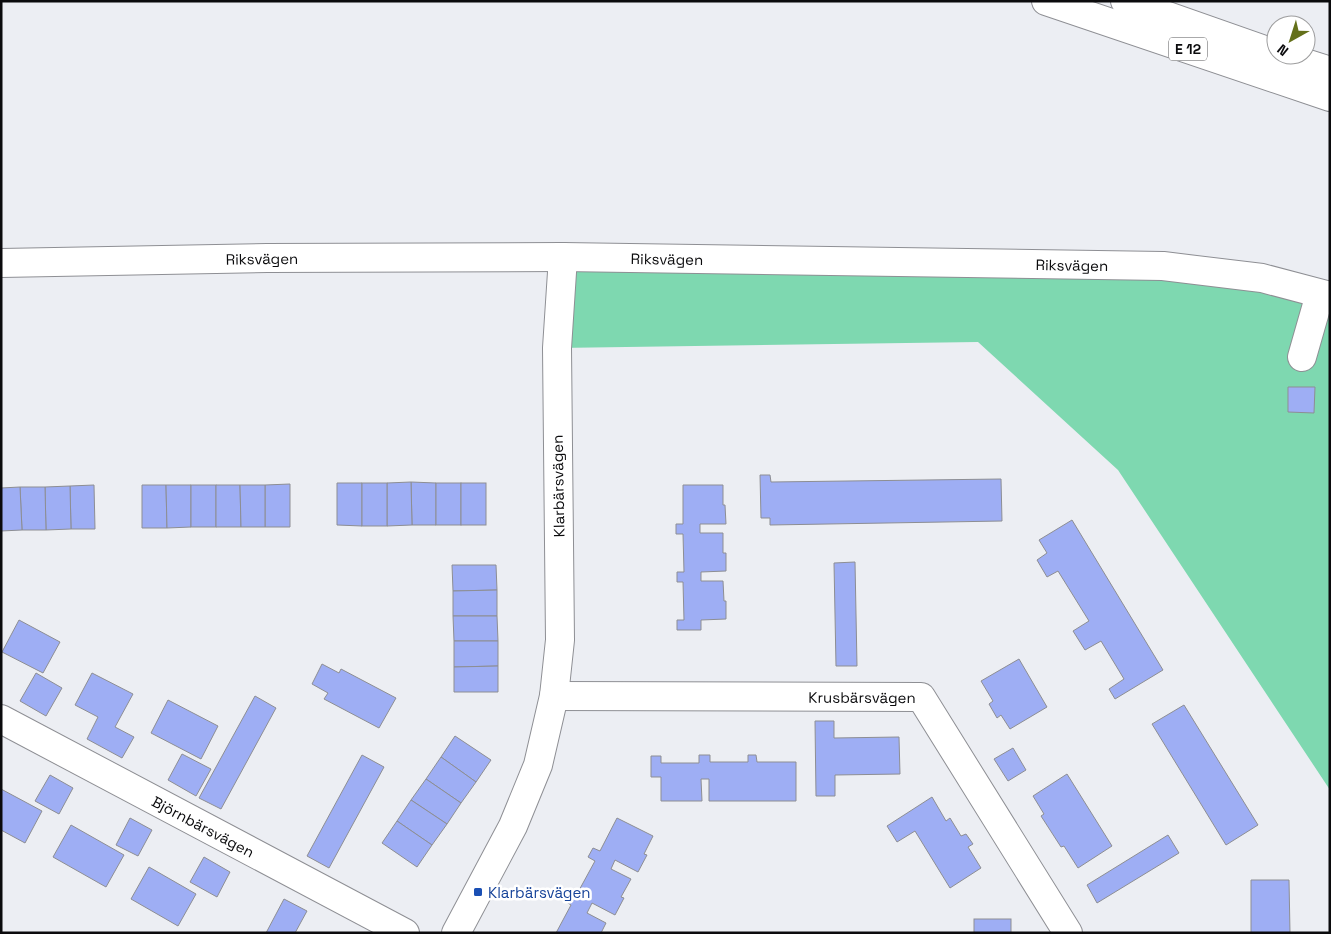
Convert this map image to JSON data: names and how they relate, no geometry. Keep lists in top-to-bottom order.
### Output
{
  "streets": {
    "main road": [
      "E 12",
      "Riksvägen",
      "Klarbärsvägen",
      "Krusbärsvägen",
      "Björnbärsvägen"
    ]
  },
  "crossings": [
    ["Riksvägen", "Klarbärsvägen"],
    ["Klarbärsvägen", "Krusbärsvägen"]
  ],
  "places": {
    "transit": ["Klarbärsvägen"]
  },
  "north": "bottom left"
}
